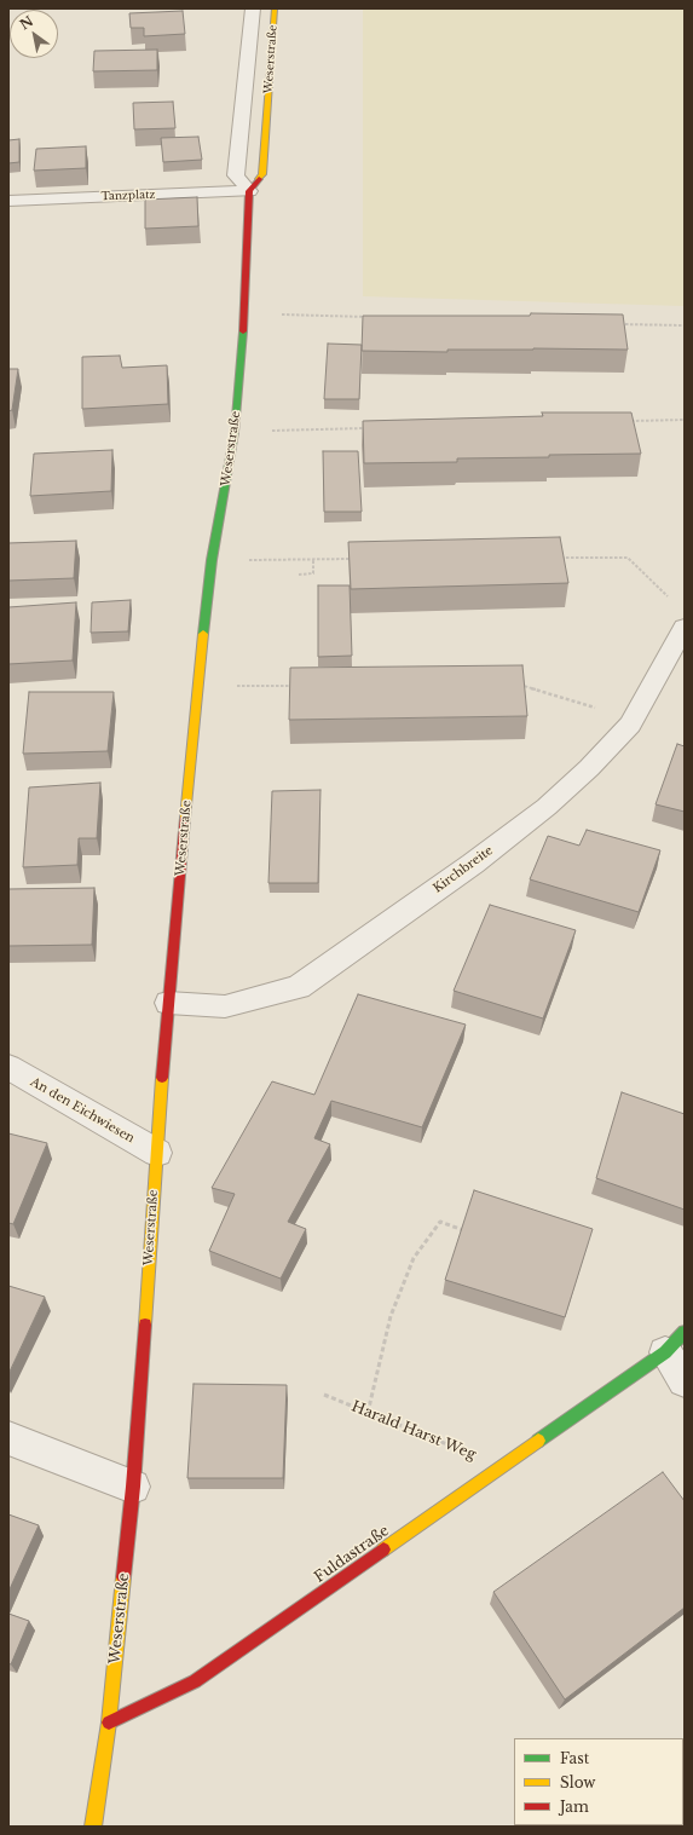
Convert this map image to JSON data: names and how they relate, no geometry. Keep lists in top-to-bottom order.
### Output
{
  "streets": {
    "street": [
      "Weserstraße",
      "Tanzplatz",
      "Kirchbreite",
      "An den Eichwiesen",
      "Fuldastraße"
    ],
    "path": ["Harald Harst Weg"]
  },
  "crossings": [
    ["Weserstraße", "Tanzplatz"],
    ["Weserstraße", "Kirchbreite"],
    ["Weserstraße", "An den Eichwiesen"],
    ["Weserstraße", "Fuldastraße"],
    ["Harald Harst Weg", "Fuldastraße"]
  ],
  "legend": ["Fast", "Slow", "Jam"],
  "north": "top left"
}
